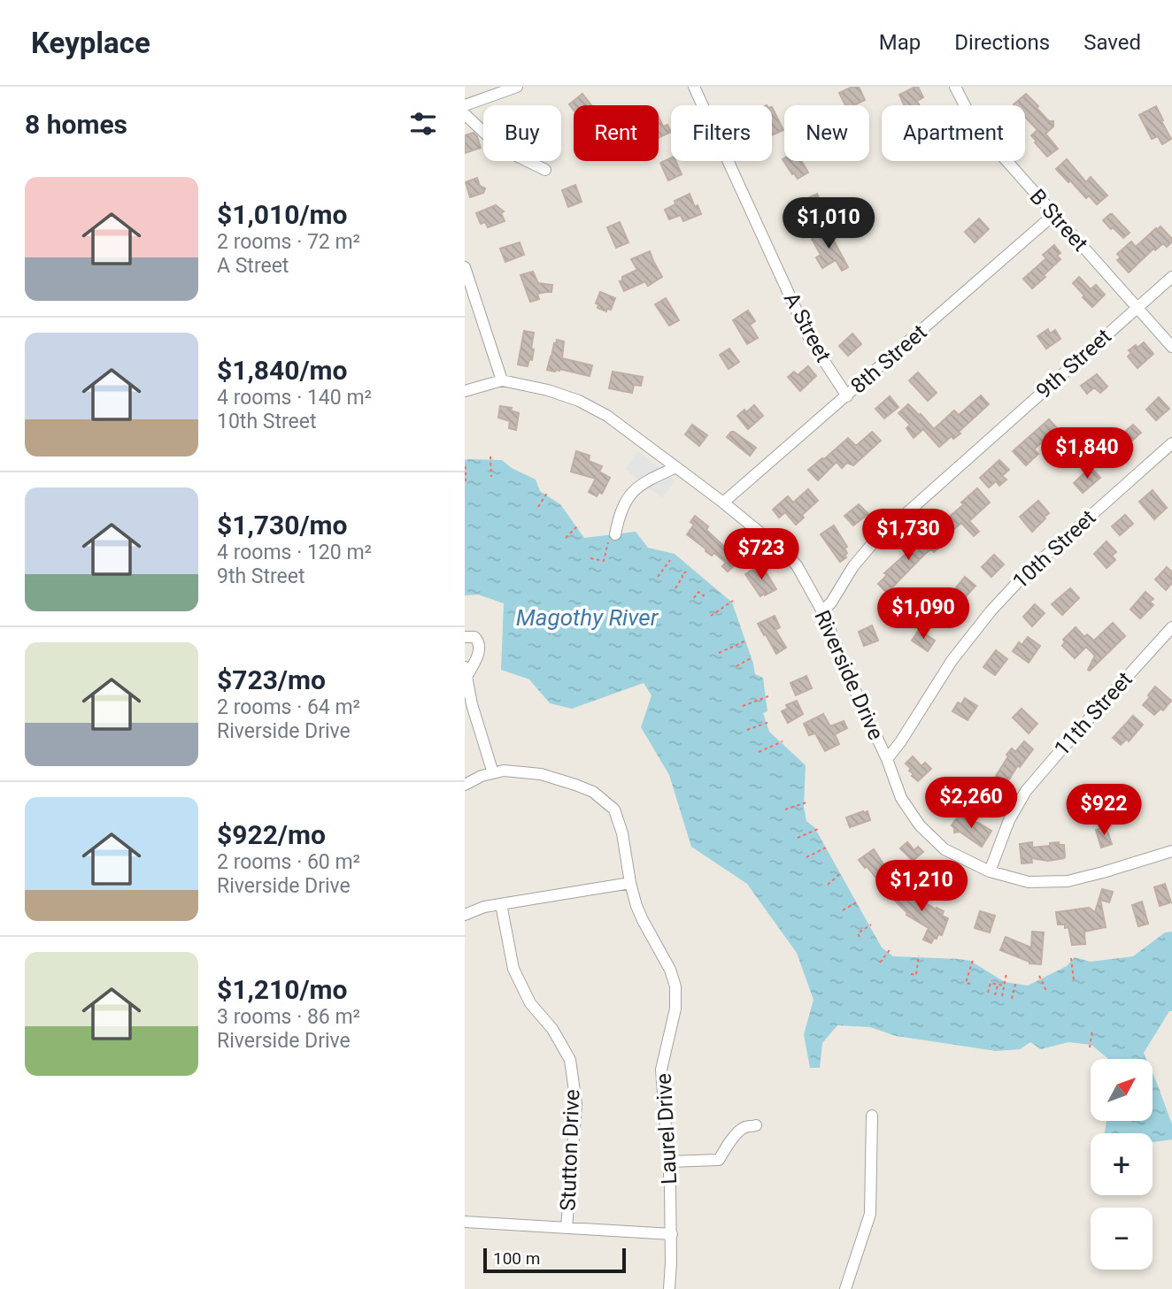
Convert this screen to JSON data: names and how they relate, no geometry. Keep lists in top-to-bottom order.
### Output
{
  "streets": {
    "street": [
      "B Street",
      "A Street",
      "8th Street",
      "9th Street",
      "10th Street",
      "Riverside Drive",
      "11th Street",
      "Laurel Drive",
      "Stutton Drive"
    ]
  },
  "crossings": [
    ["B Street", "8th Street"],
    ["B Street", "9th Street"],
    ["A Street", "8th Street"],
    ["8th Street", "Riverside Drive"],
    ["9th Street", "Riverside Drive"],
    ["10th Street", "Riverside Drive"],
    ["Riverside Drive", "11th Street"]
  ],
  "water": ["Magothy River"],
  "scale_bar": "100 m",
  "north": "top right",
  "page": {
    "header": "Keyplace",
    "nav": ["Map", "Directions", "Saved"],
    "heading": "8 homes",
    "chip": [
      "Buy",
      "Rent",
      "Filters",
      "New",
      "Apartment"
    ],
    "list": [
      {
        "name": "$1,010/mo",
        "note": "2 rooms · 72 m² · A Street"
      },
      {
        "name": "$1,840/mo",
        "note": "4 rooms · 140 m² · 10th Street"
      },
      {
        "name": "$1,730/mo",
        "note": "4 rooms · 120 m² · 9th Street"
      },
      {
        "name": "$723/mo",
        "note": "2 rooms · 64 m² · Riverside Drive"
      },
      {
        "name": "$922/mo",
        "note": "2 rooms · 60 m² · Riverside Drive"
      },
      {
        "name": "$1,210/mo",
        "note": "3 rooms · 86 m² · Riverside Drive"
      }
    ],
    "price": [
      "$1,010",
      "$1,840",
      "$1,730",
      "$723",
      "$1,090",
      "$2,260",
      "$922",
      "$1,210"
    ],
    "map_buttons": ["+", "−"],
    "scale": "100 m"
  }
}
